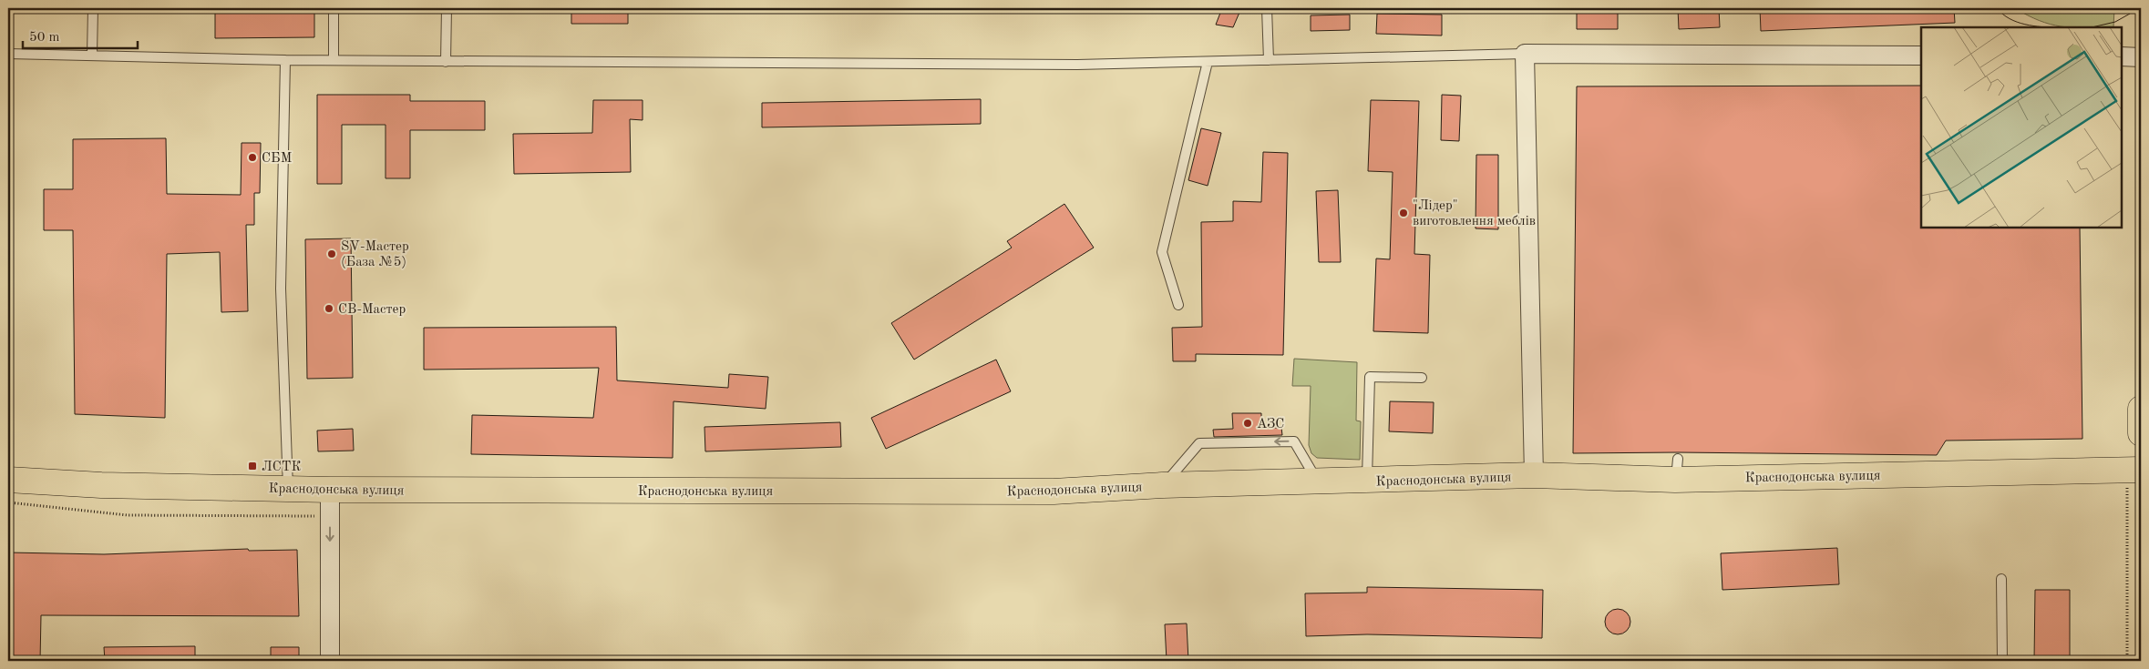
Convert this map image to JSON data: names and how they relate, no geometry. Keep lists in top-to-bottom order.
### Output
{
  "streets": {
    "main road": ["Краснодонська вулиця"]
  },
  "places": {
    "other": [
      "СБМ",
      "\"Лідер\" виготовлення меблів",
      "SV-Мастер (База №5)",
      "СВ-Мастер",
      "АЗС"
    ],
    "transit": ["ЛСТК"]
  },
  "scale_bar": "50 m"
}
